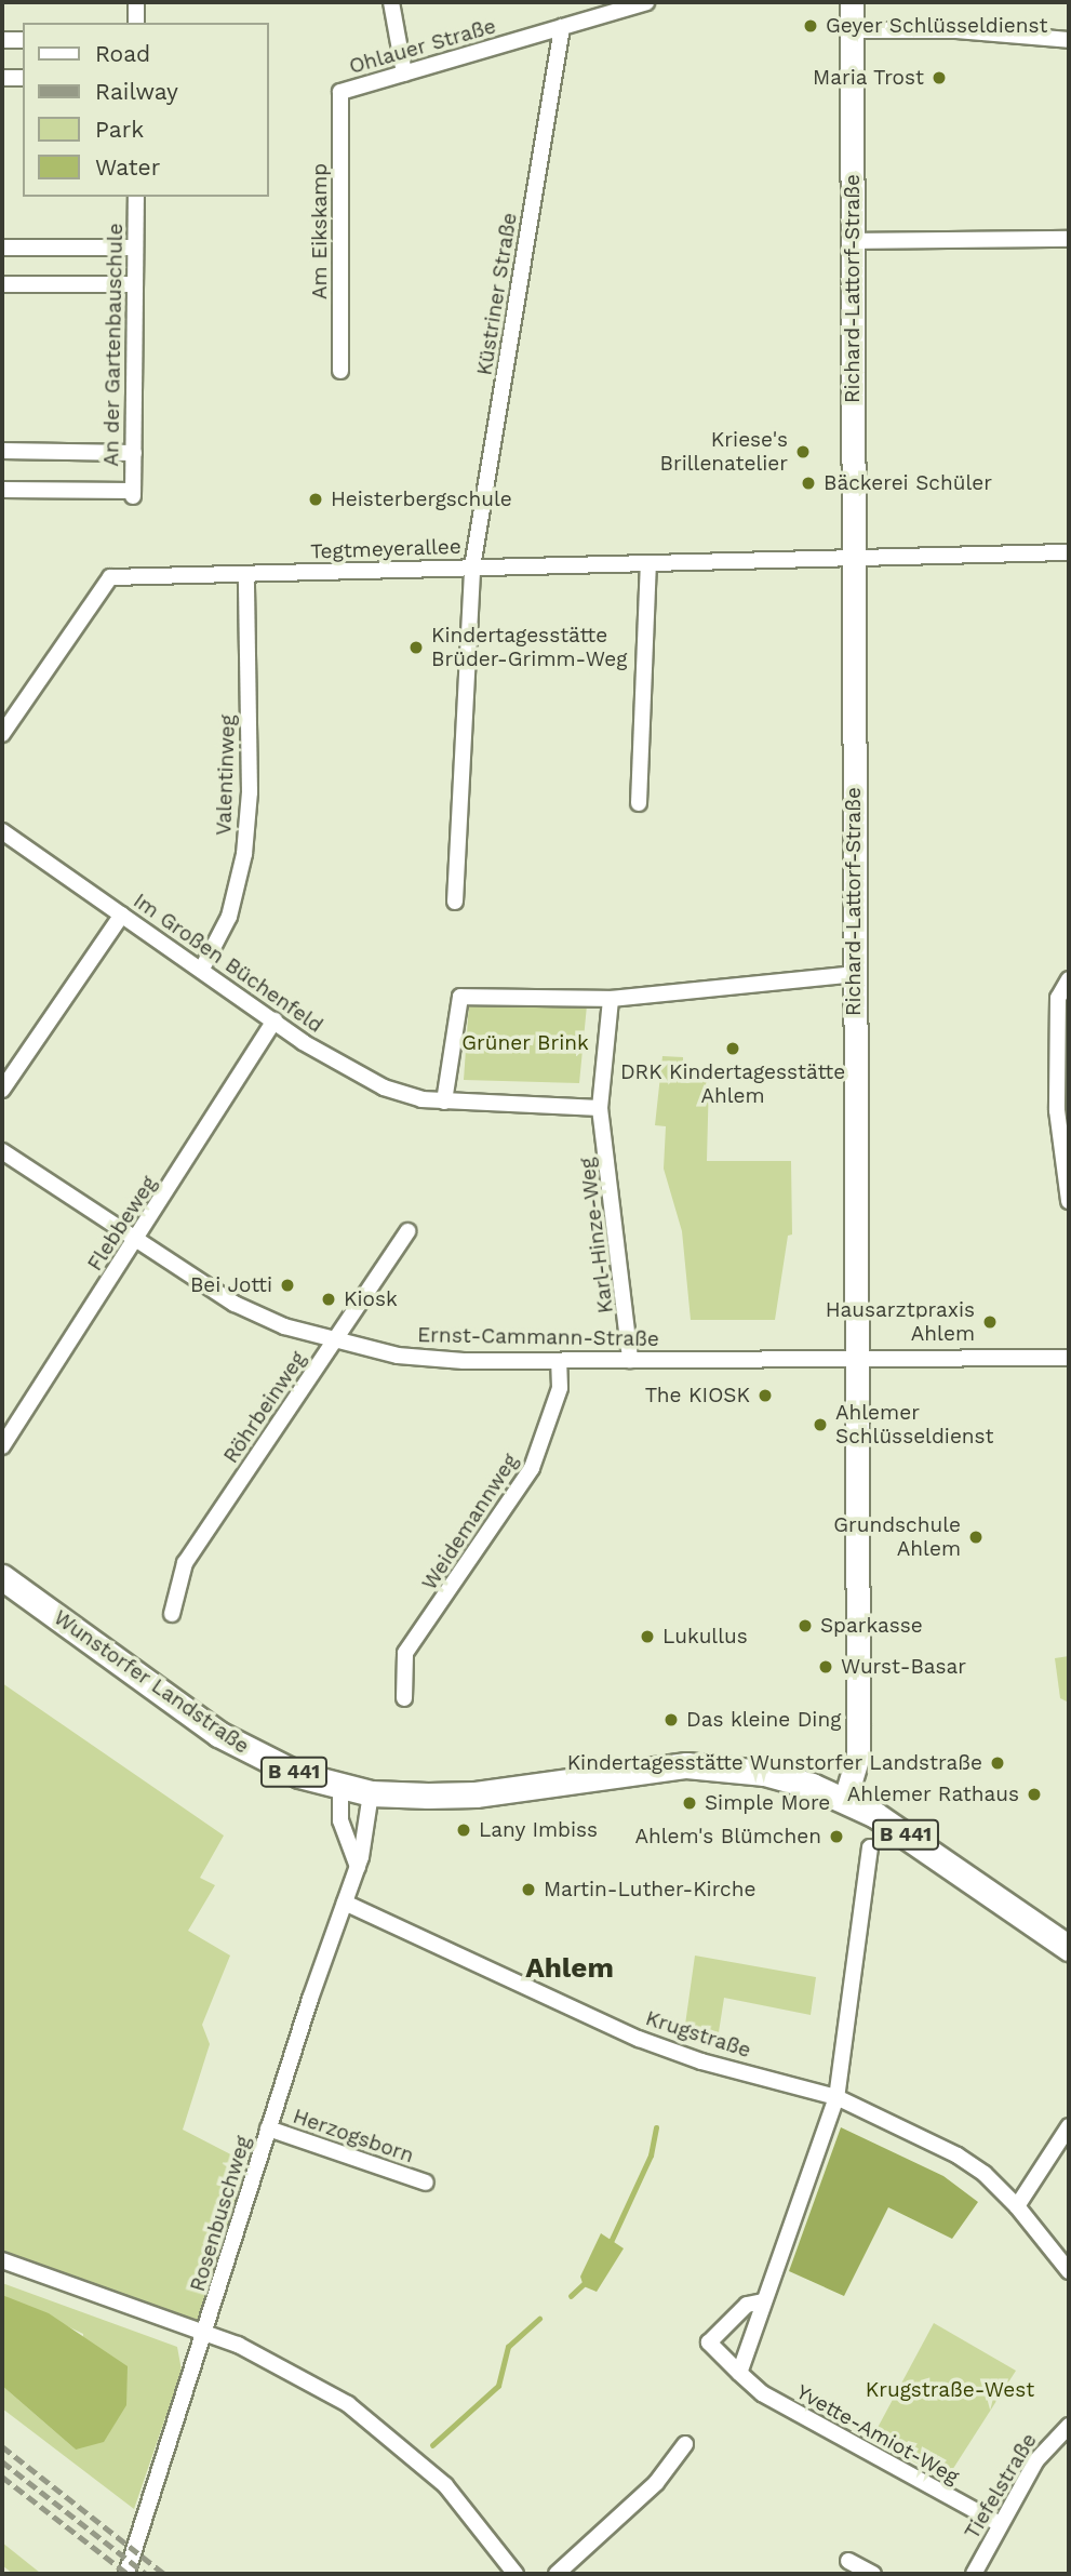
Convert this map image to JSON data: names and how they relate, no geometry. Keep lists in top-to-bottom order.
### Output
{
  "streets": {
    "main road": ["Wunstorfer Landstraße", "B 441"],
    "street": [
      "Ohlauer Straße",
      "Am Eikskamp",
      "Richard-Lattorf-Straße",
      "Küstriner Straße",
      "An der Gartenbauschule",
      "Tegtmeyerallee",
      "Valentinweg",
      "Im Großen Büchenfeld",
      "Flebbeweg",
      "Karl-Hinze-Weg",
      "Ernst-Cammann-Straße",
      "Röhrbeinweg",
      "Weidemannweg",
      "Krugstraße",
      "Herzogsborn",
      "Rosenbuschweg",
      "Yvette-Amiot-Weg",
      "Tiefelstraße"
    ]
  },
  "crossings": [
    ["Ohlauer Straße", "Am Eikskamp"],
    ["Ohlauer Straße", "Küstriner Straße"],
    ["Richard-Lattorf-Straße", "Tegtmeyerallee"],
    ["Richard-Lattorf-Straße", "Ernst-Cammann-Straße"],
    ["Richard-Lattorf-Straße", "Wunstorfer Landstraße"],
    ["Küstriner Straße", "Tegtmeyerallee"],
    ["Tegtmeyerallee", "Valentinweg"],
    ["Valentinweg", "Im Großen Büchenfeld"],
    ["Im Großen Büchenfeld", "Flebbeweg"],
    ["Im Großen Büchenfeld", "Karl-Hinze-Weg"],
    ["Flebbeweg", "Ernst-Cammann-Straße"],
    ["Karl-Hinze-Weg", "Ernst-Cammann-Straße"],
    ["Ernst-Cammann-Straße", "Röhrbeinweg"],
    ["Ernst-Cammann-Straße", "Weidemannweg"],
    ["Wunstorfer Landstraße", "Rosenbuschweg"],
    ["Krugstraße", "Rosenbuschweg"],
    ["Herzogsborn", "Rosenbuschweg"],
    ["Yvette-Amiot-Weg", "Tiefelstraße"]
  ],
  "districts": ["Ahlem"],
  "parks": ["Grüner Brink", "Krugstraße-West"],
  "places": [
    "Geyer Schlüsseldienst",
    "Maria Trost",
    "Kriese's Brillenatelier",
    "Bäckerei Schüler",
    "Heisterbergschule",
    "Kindertagesstätte Brüder-Grimm-Weg",
    "DRK Kindertagesstätte Ahlem",
    "Bei Jotti",
    "Kiosk",
    "Hausarztpraxis Ahlem",
    "The KIOSK",
    "Ahlemer Schlüsseldienst",
    "Grundschule Ahlem",
    "Sparkasse",
    "Lukullus",
    "Wurst-Basar",
    "Das kleine Ding",
    "Kindertagesstätte Wunstorfer Landstraße",
    "Ahlemer Rathaus",
    "Simple More",
    "Lany Imbiss",
    "Ahlem's Blümchen",
    "Martin-Luther-Kirche"
  ],
  "legend": [
    "Road",
    "Railway",
    "Park",
    "Water"
  ]
}
